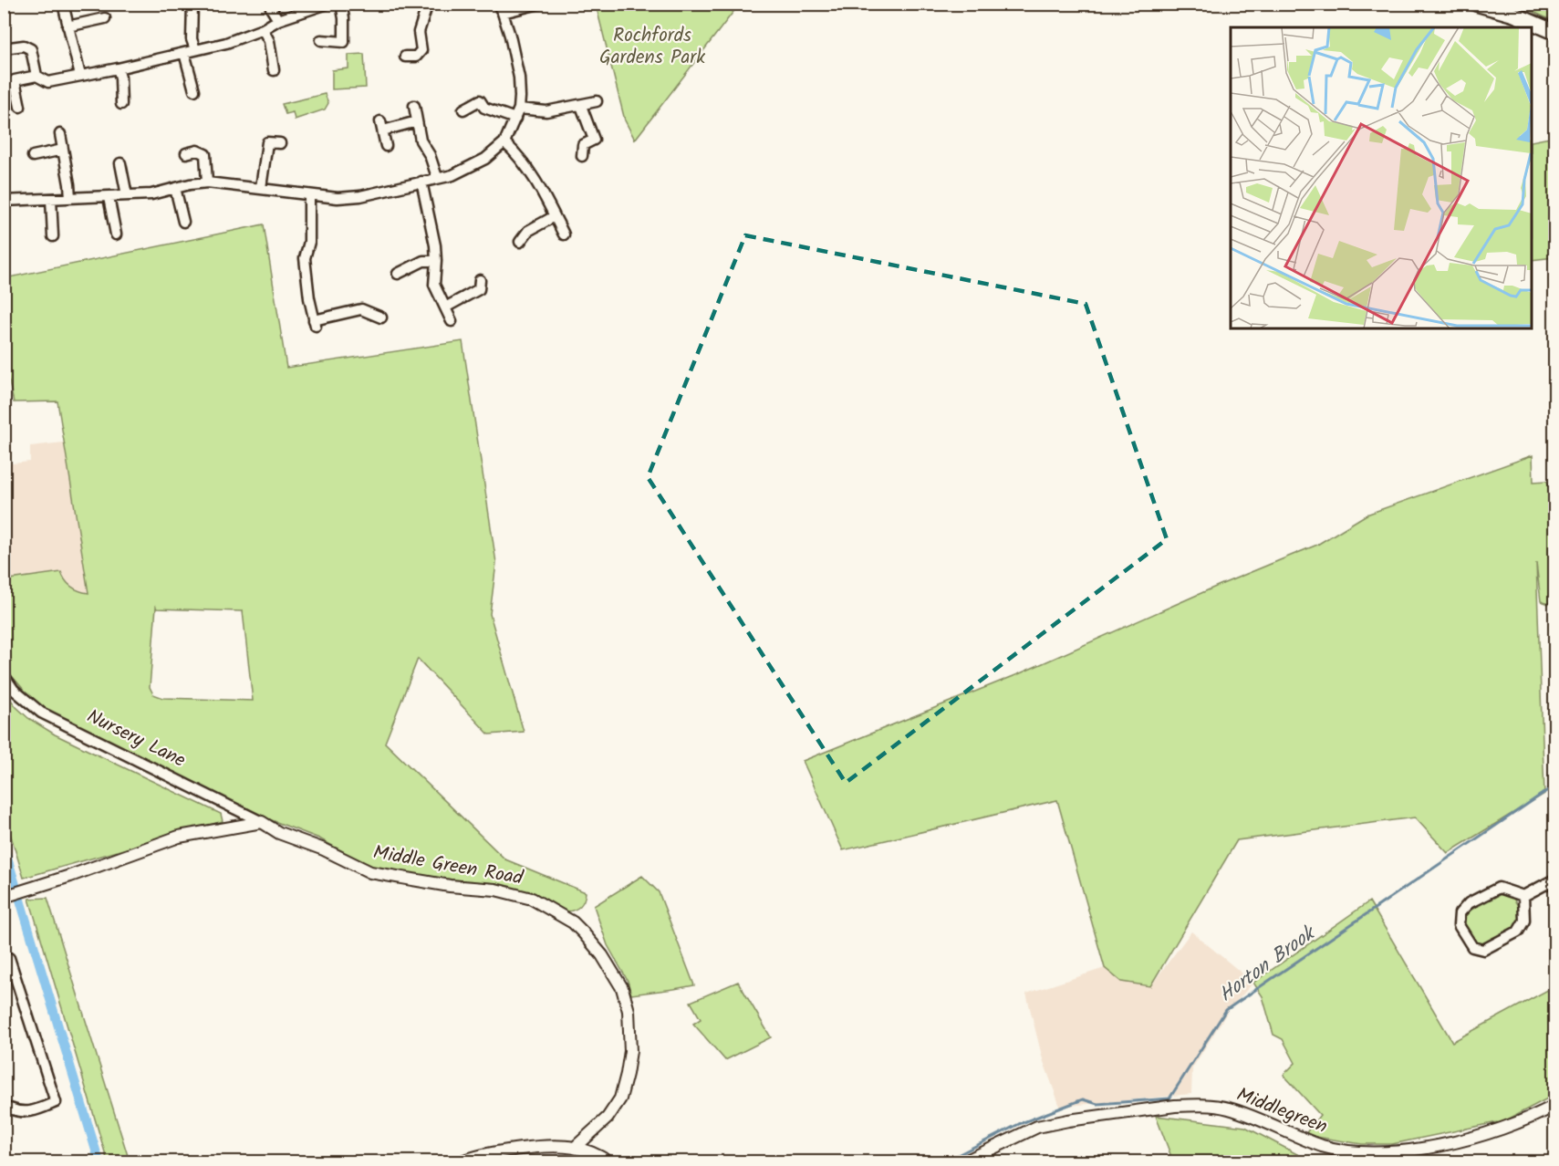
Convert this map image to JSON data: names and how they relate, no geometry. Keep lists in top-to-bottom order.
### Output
{
  "streets": {
    "street": ["Nursery Lane", "Middle Green Road", "Middlegreen"]
  },
  "crossings": [
    ["Nursery Lane", "Middle Green Road"]
  ],
  "water": ["Horton Brook"],
  "parks": ["Rochfords Gardens Park"]
}
